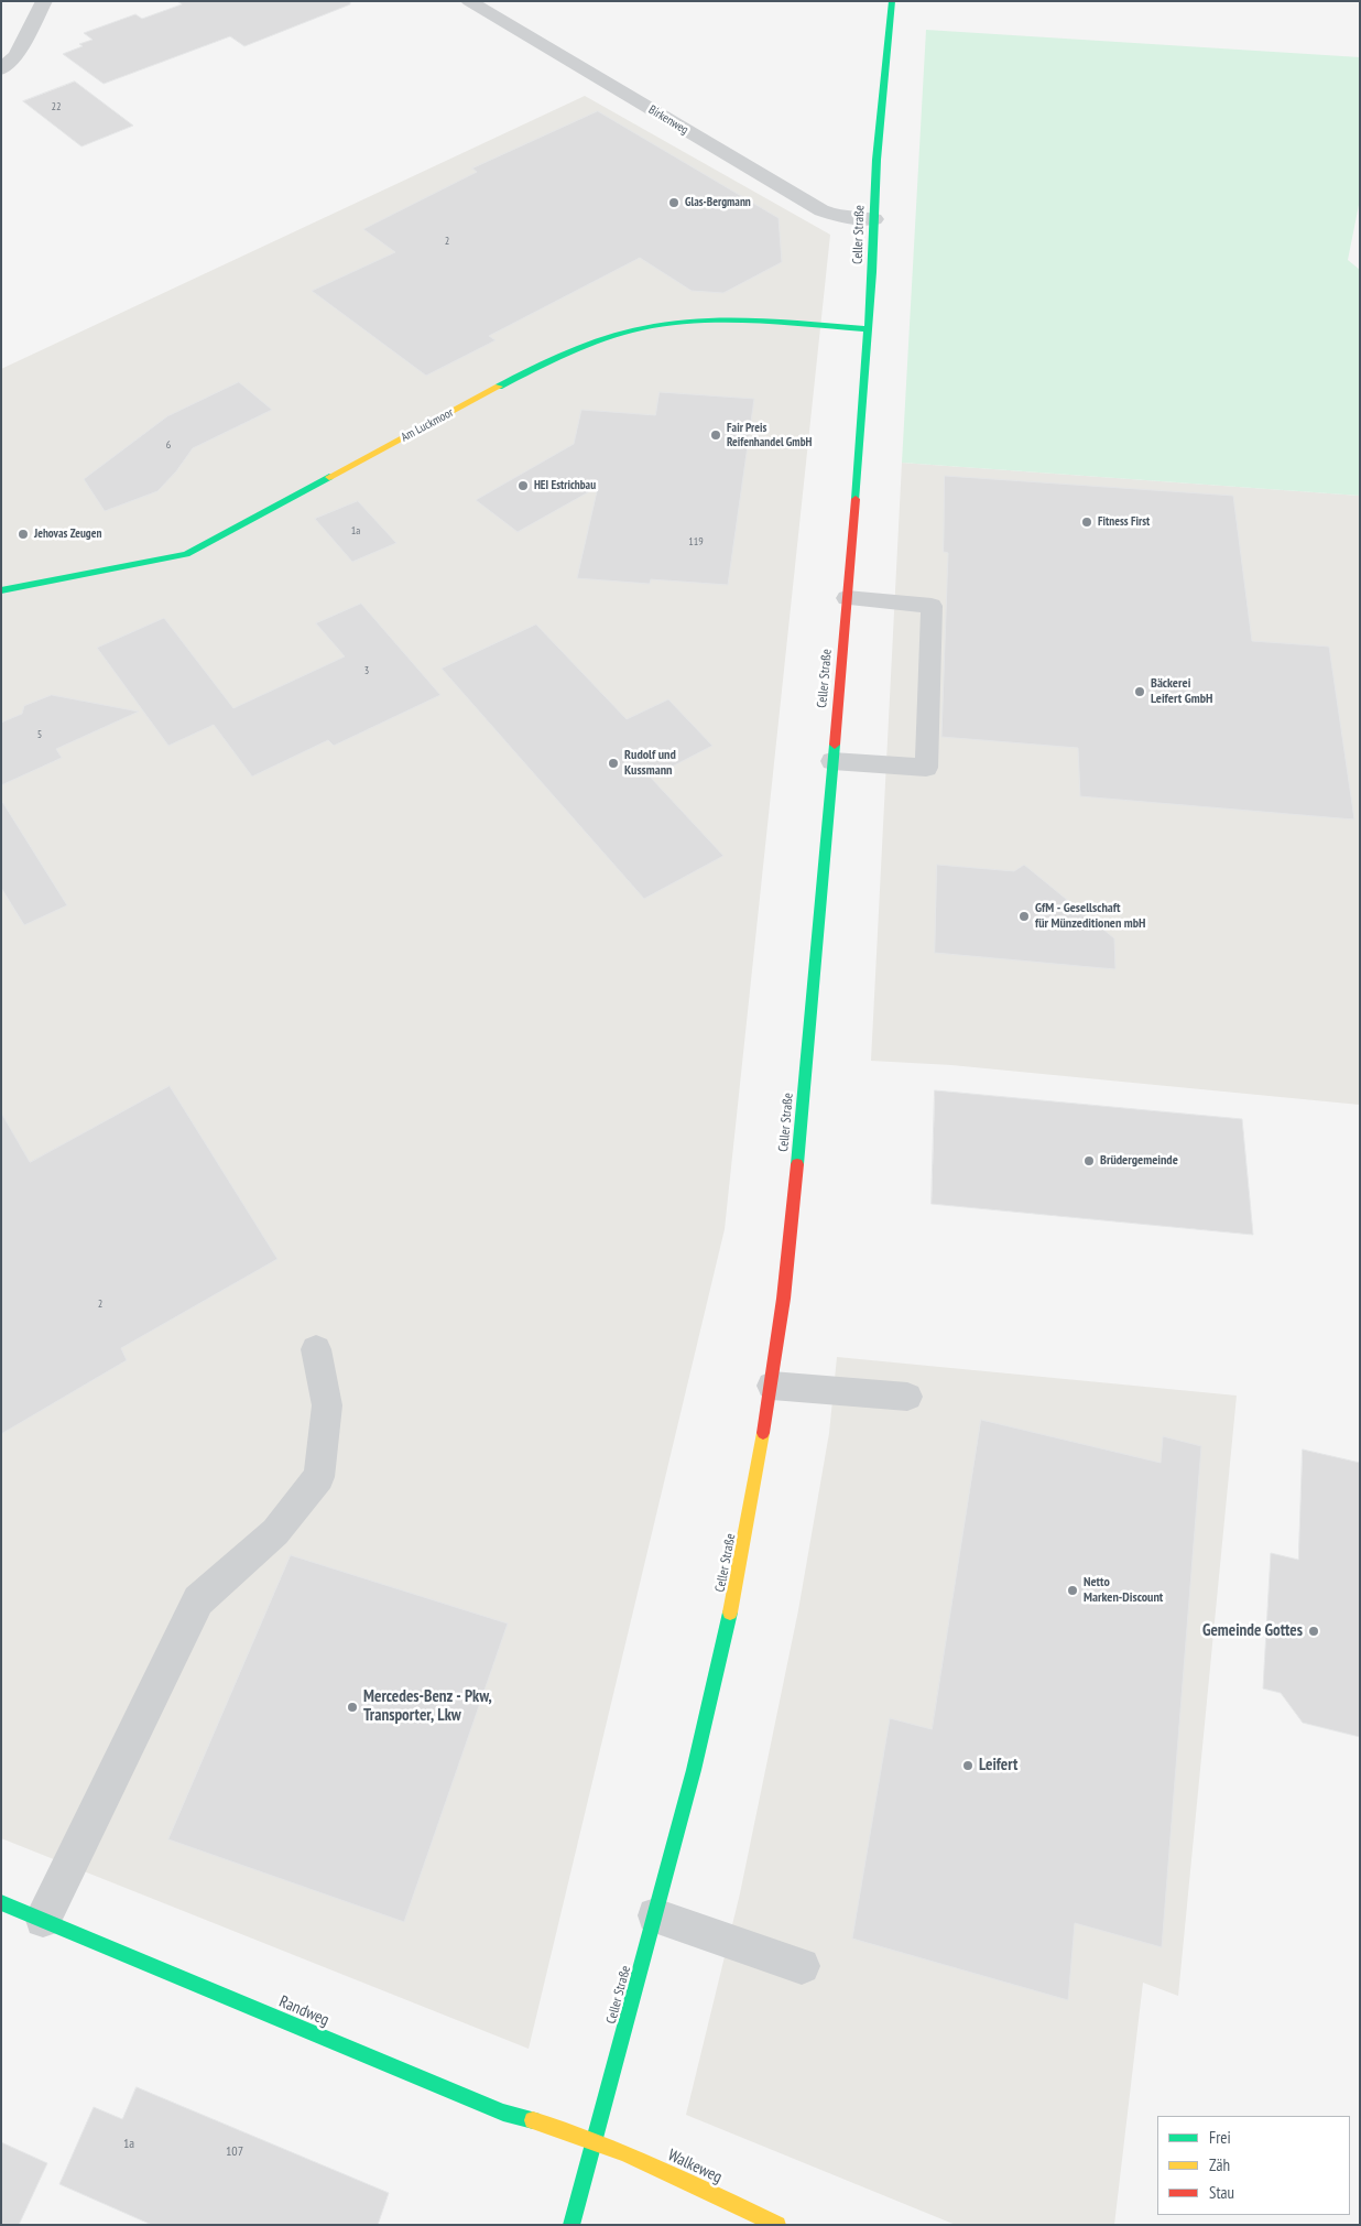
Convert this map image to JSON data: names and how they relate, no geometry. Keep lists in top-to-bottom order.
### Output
{
  "streets": {
    "street": [
      "Birkenweg",
      "Celler Straße",
      "Am Luckmoor",
      "Randweg",
      "Walkeweg"
    ]
  },
  "crossings": [
    ["Birkenweg", "Celler Straße"],
    ["Celler Straße", "Am Luckmoor"],
    ["Celler Straße", "Randweg"],
    ["Celler Straße", "Walkeweg"],
    ["Randweg", "Walkeweg"]
  ],
  "places": [
    "Glas-Bergmann",
    "Fair Preis Reifenhandel GmbH",
    "HEI Estrichbau",
    "Fitness First",
    "Jehovas Zeugen",
    "Bäckerei Leifert GmbH",
    "Rudolf und Kussmann",
    "GfM - Gesellschaft für Münzeditionen mbH",
    "Brüdergemeinde",
    "Netto Marken-Discount",
    "Gemeinde Gottes",
    "Mercedes-Benz - Pkw, Transporter, Lkw",
    "Leifert"
  ],
  "house_numbers": [
    "22",
    "2",
    "6",
    "1a",
    "119",
    "3",
    "5",
    "2",
    "1a",
    "107"
  ],
  "legend": ["Frei", "Zäh", "Stau"]
}
